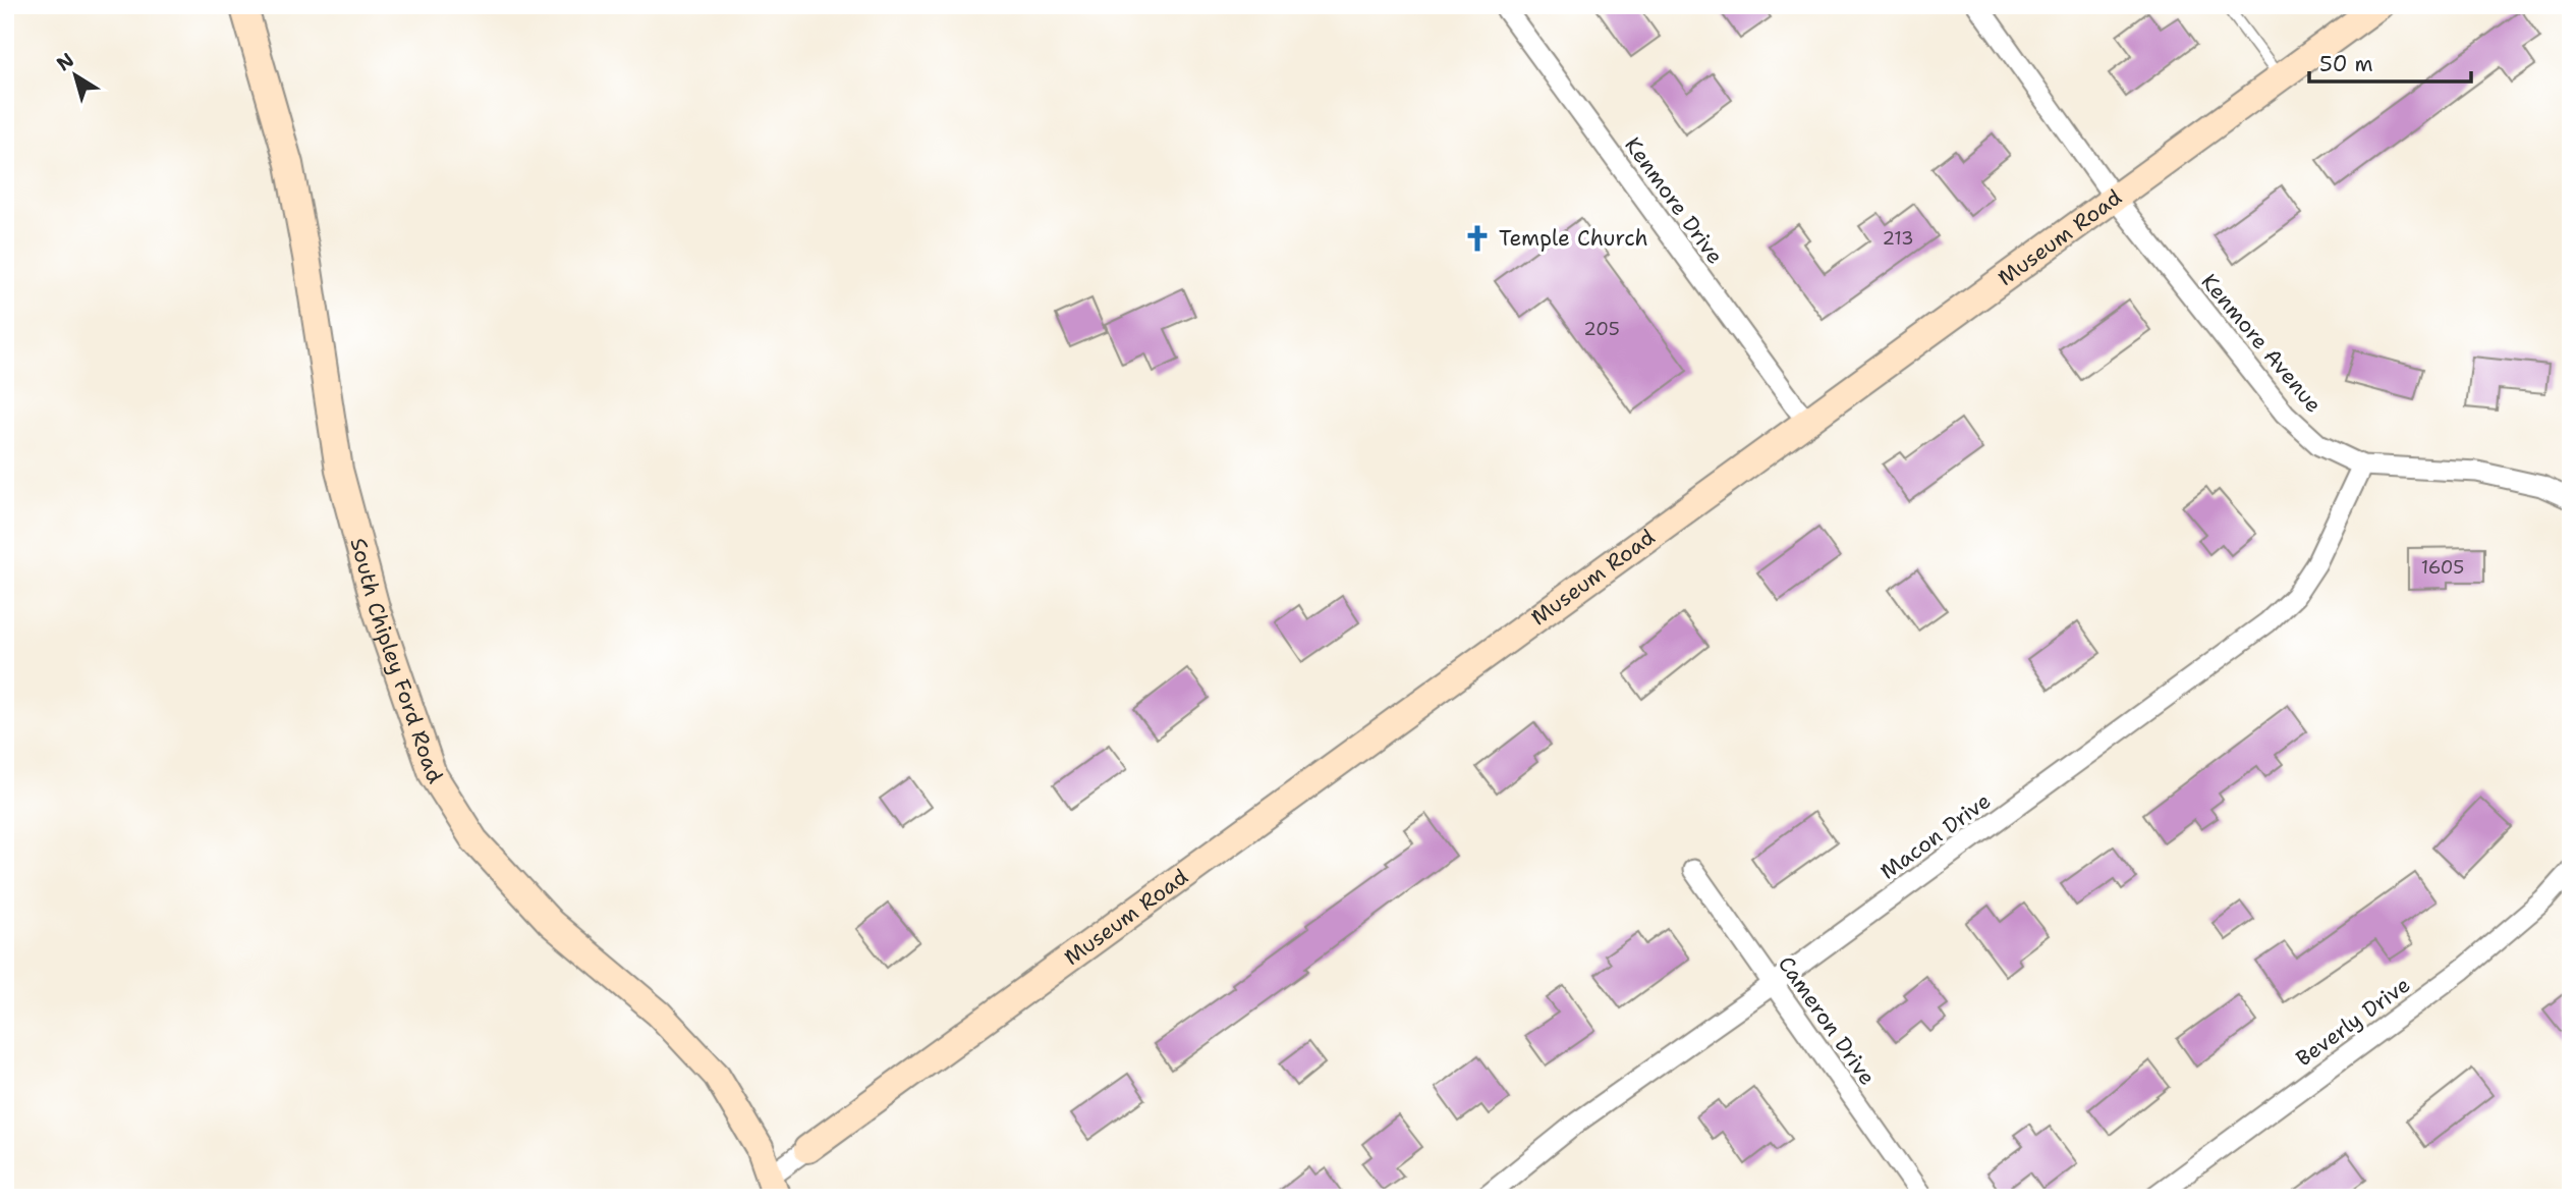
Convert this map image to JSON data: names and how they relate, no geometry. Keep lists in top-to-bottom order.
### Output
{
  "streets": {
    "street": [
      "Kenmore Drive",
      "Museum Road",
      "Kenmore Avenue",
      "South Chipley Ford Road",
      "Macon Drive",
      "Cameron Drive",
      "Beverly Drive"
    ]
  },
  "crossings": [
    ["Kenmore Drive", "Museum Road"],
    ["Museum Road", "Kenmore Avenue"],
    ["Kenmore Avenue", "Macon Drive"],
    ["Macon Drive", "Cameron Drive"]
  ],
  "places": {
    "church": ["Temple Church"]
  },
  "house_numbers": ["213", "205", "1605"],
  "scale_bar": "50 m",
  "north": "top left"
}
